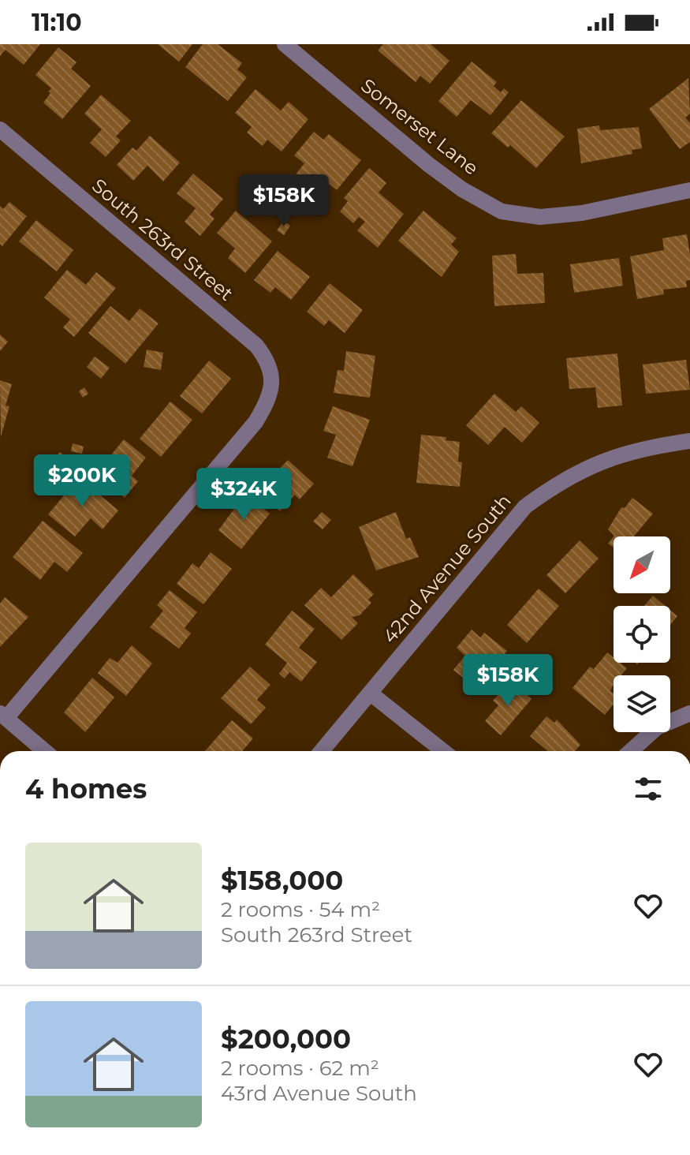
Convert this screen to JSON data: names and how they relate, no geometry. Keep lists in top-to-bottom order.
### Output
{
  "streets": {
    "street": ["Somerset Lane", "South 263rd Street", "42nd Avenue South"]
  },
  "north": "bottom left",
  "page": {
    "status": "11:10",
    "price": [
      "$158K",
      "$200K",
      "$324K",
      "$158K"
    ],
    "heading": "4 homes",
    "list": [
      {
        "name": "$158,000",
        "note": "2 rooms · 54 m² · South 263rd Street"
      },
      {
        "name": "$200,000",
        "note": "2 rooms · 62 m² · 43rd Avenue South"
      }
    ]
  }
}
